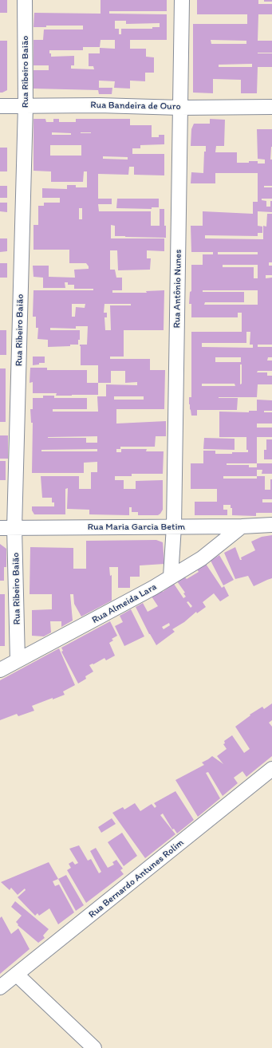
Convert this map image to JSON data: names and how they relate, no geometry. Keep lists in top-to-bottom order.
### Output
{
  "streets": {
    "street": [
      "Rua Ribeiro Baião",
      "Rua Bandeira de Ouro",
      "Rua Antônio Nunes",
      "Rua Maria Garcia Betim",
      "Rua Almeida Lara",
      "Rua Bernardo Antunes Rolim"
    ]
  },
  "crossings": [
    ["Rua Ribeiro Baião", "Rua Bandeira de Ouro"],
    ["Rua Ribeiro Baião", "Rua Maria Garcia Betim"],
    ["Rua Ribeiro Baião", "Rua Almeida Lara"],
    ["Rua Bandeira de Ouro", "Rua Antônio Nunes"],
    ["Rua Antônio Nunes", "Rua Maria Garcia Betim"],
    ["Rua Antônio Nunes", "Rua Almeida Lara"],
    ["Rua Maria Garcia Betim", "Rua Almeida Lara"]
  ]
}
